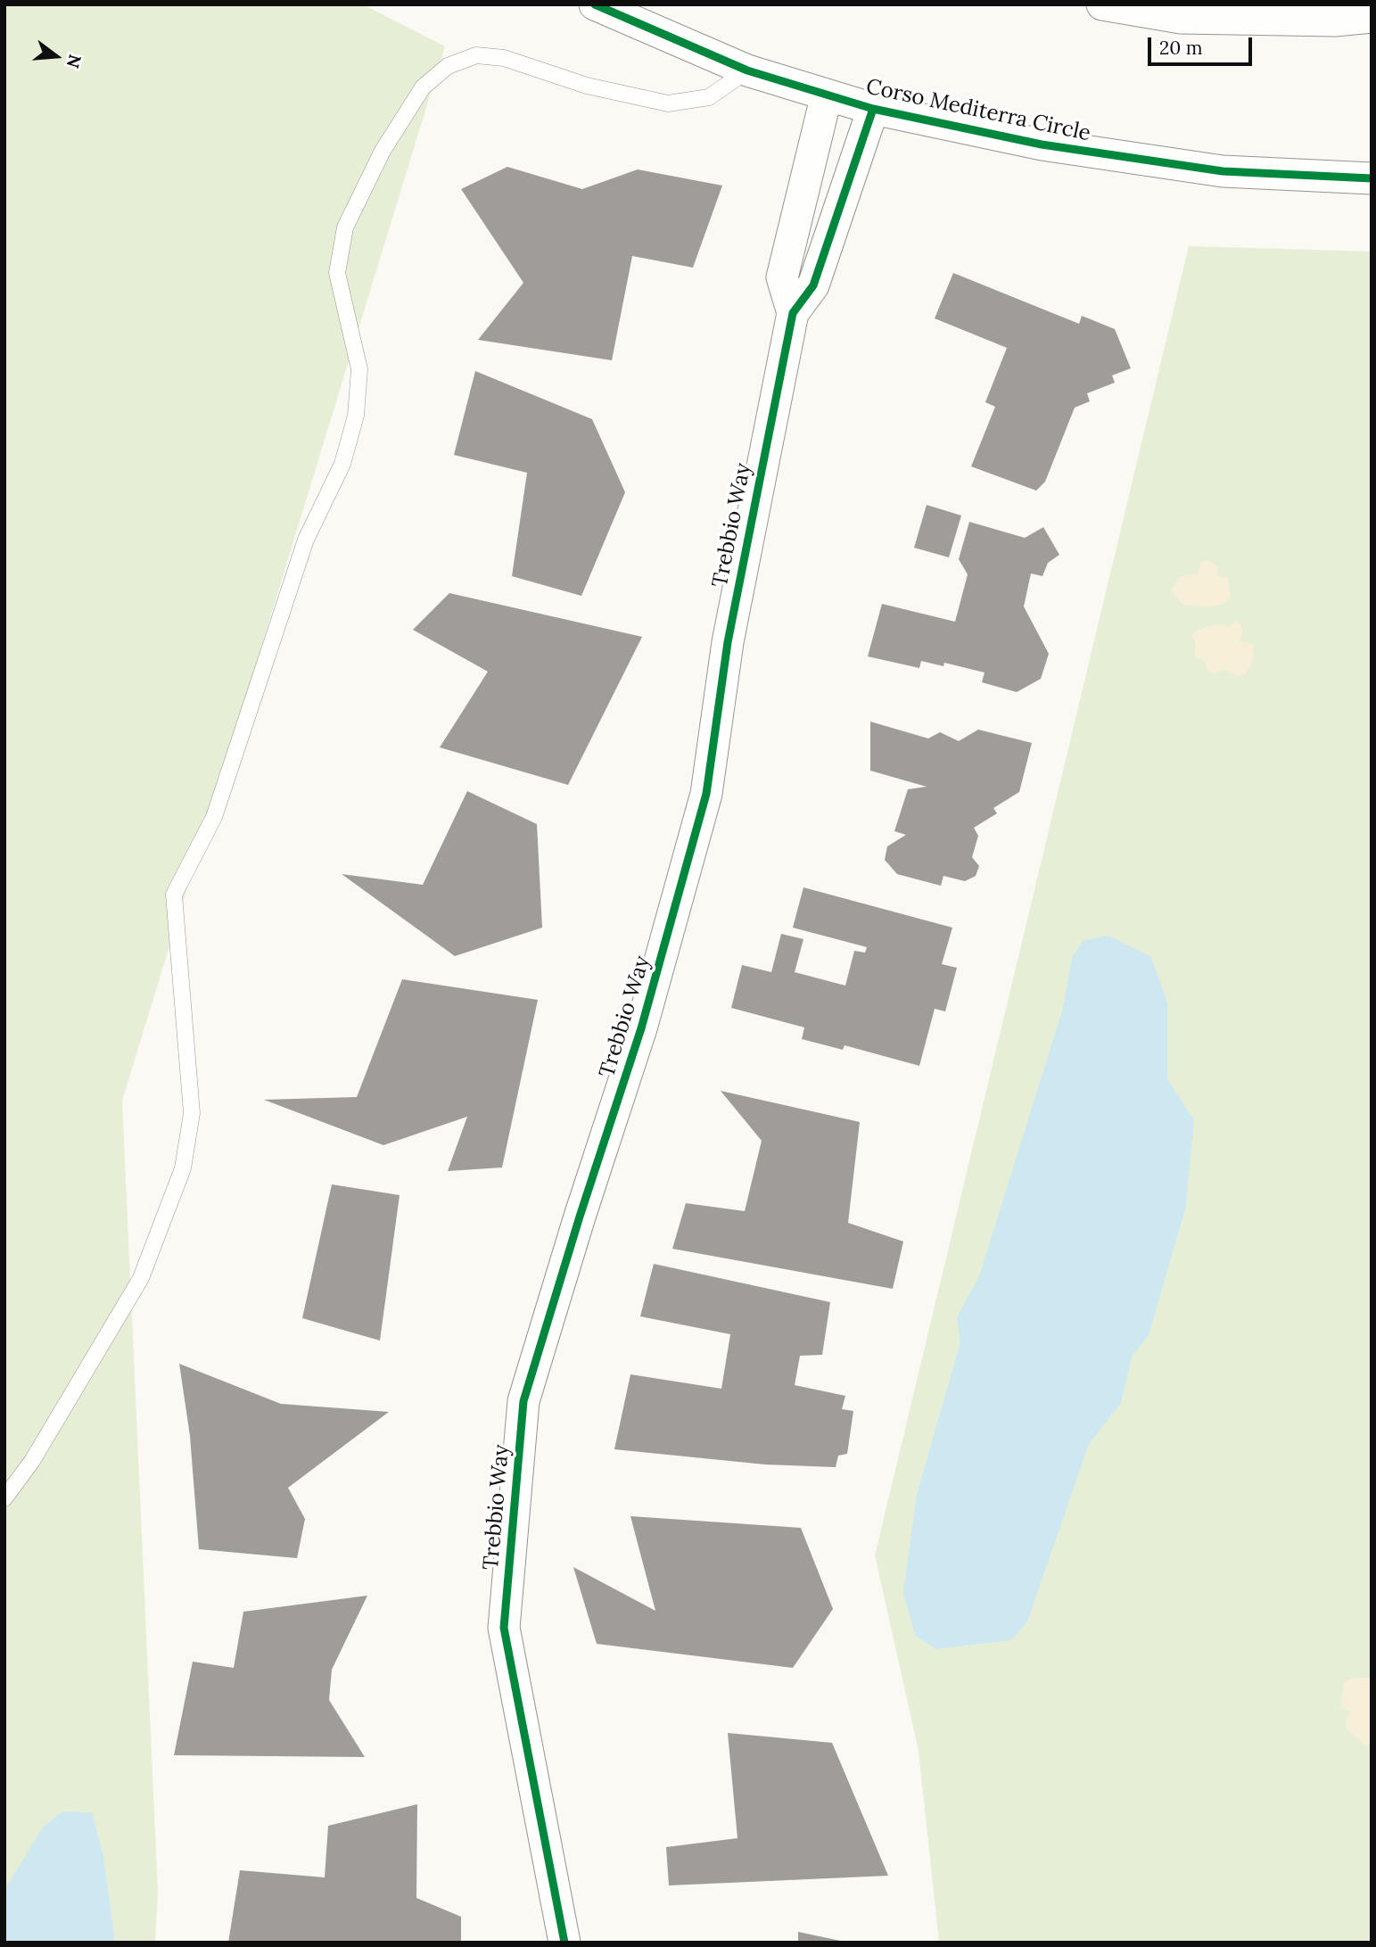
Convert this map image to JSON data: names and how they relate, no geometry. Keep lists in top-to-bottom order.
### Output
{
  "streets": {
    "street": ["Corso Mediterra Circle", "Trebbio Way"]
  },
  "crossings": [
    ["Corso Mediterra Circle", "Trebbio Way"]
  ],
  "scale_bar": "20 m",
  "north": "right"
}
